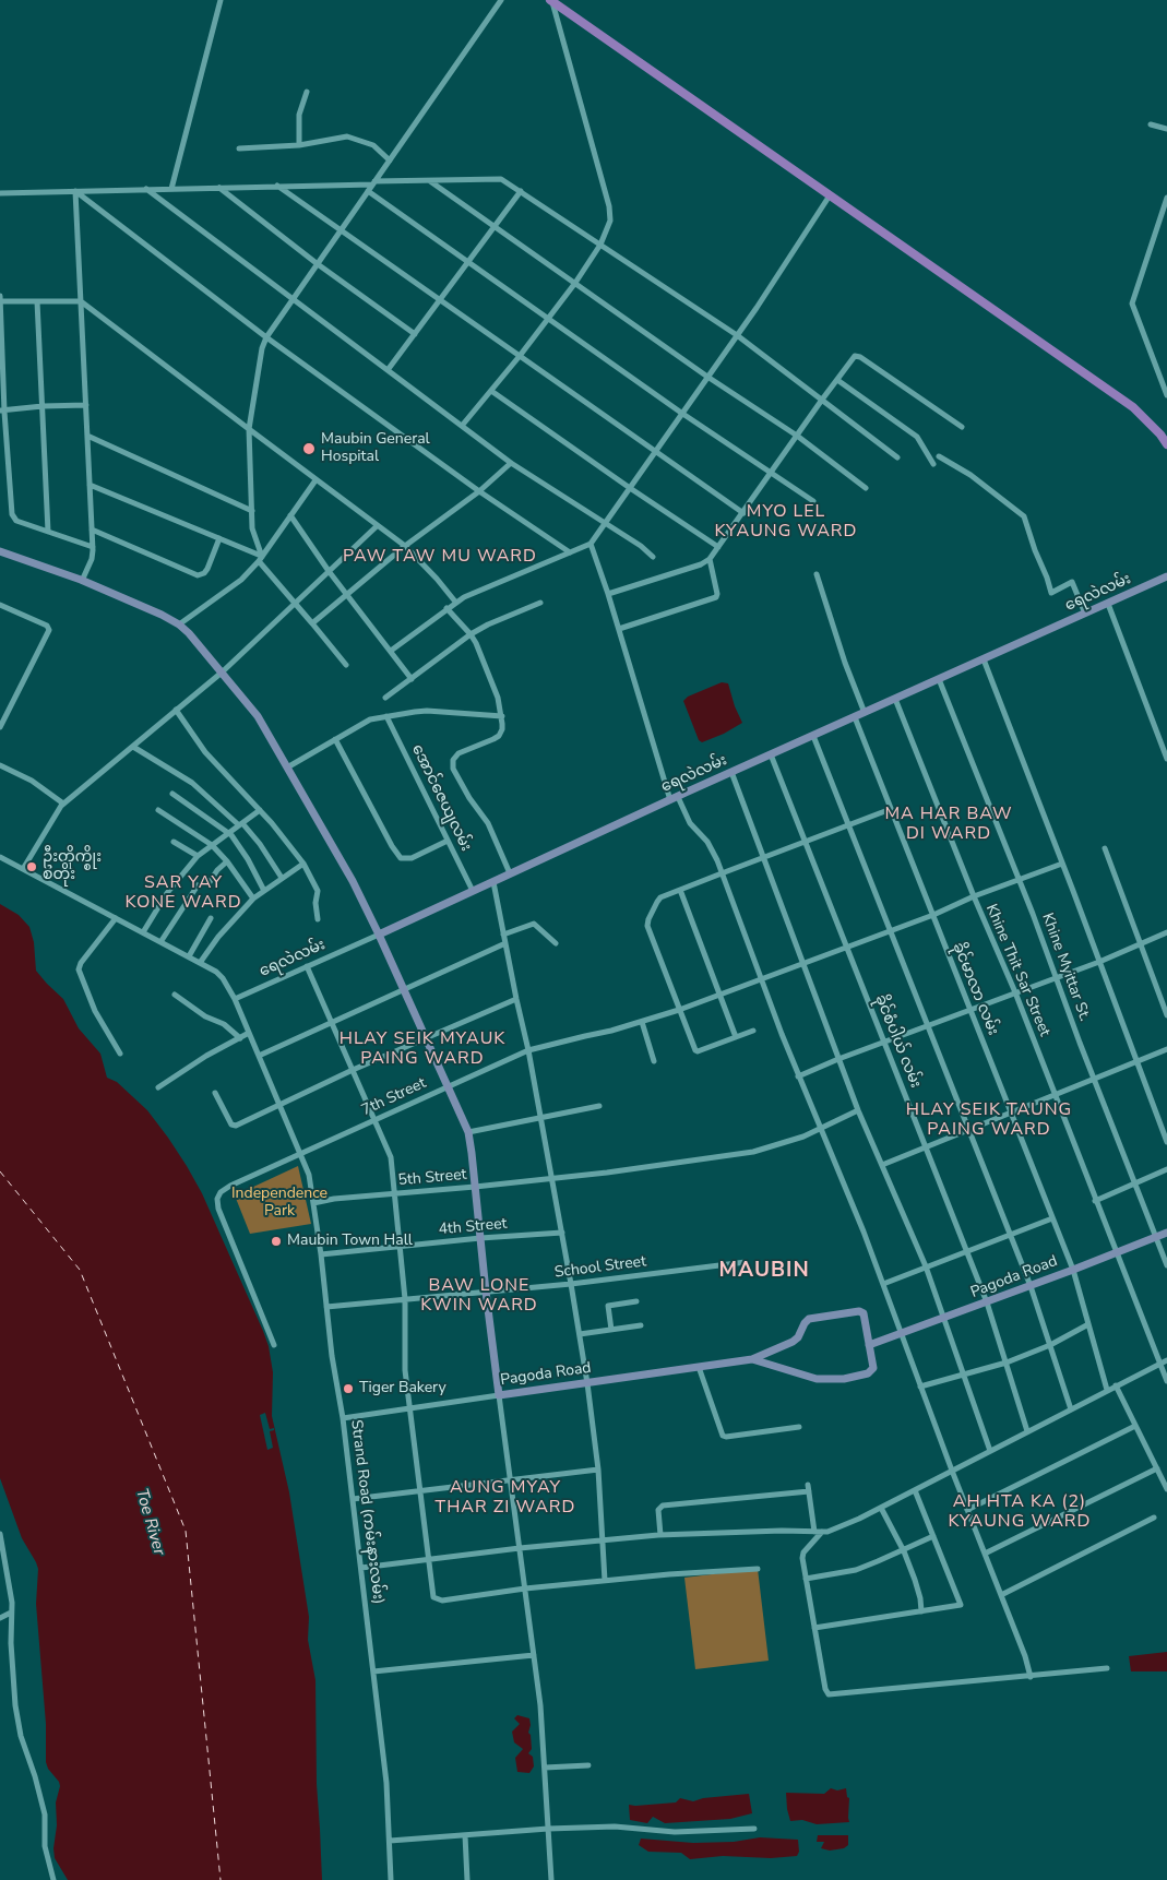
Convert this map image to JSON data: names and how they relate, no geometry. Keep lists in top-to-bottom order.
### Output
{
  "streets": {
    "main road": ["ရေလဲလမ်း", "Pagoda Road"],
    "street": [
      "အောင်ဇေယျလမ်း",
      "Khine Myittar St.",
      "Khine Thit Sar Street",
      "ခိုင်မာလာ လမ်း",
      "ခိုင်စံပါယ် လမ်း",
      "7th Street",
      "5th Street",
      "4th Street",
      "School Street",
      "Strand Road (ကမ်းနားလမ်း)"
    ]
  },
  "crossings": [
    ["ရေလဲလမ်း", "အောင်ဇေယျလမ်း"],
    ["ရေလဲလမ်း", "Khine Myittar St."],
    ["ရေလဲလမ်း", "Khine Thit Sar Street"],
    ["ရေလဲလမ်း", "ခိုင်မာလာ လမ်း"],
    ["ရေလဲလမ်း", "ခိုင်စံပါယ် လမ်း"],
    ["ရေလဲလမ်း", "Strand Road (ကမ်းနားလမ်း)"],
    ["Khine Myittar St.", "7th Street"],
    ["Khine Myittar St.", "Pagoda Road"],
    ["Khine Thit Sar Street", "7th Street"],
    ["Khine Thit Sar Street", "Pagoda Road"],
    ["ခိုင်မာလာ လမ်း", "7th Street"],
    ["ခိုင်မာလာ လမ်း", "Pagoda Road"],
    ["ခိုင်စံပါယ် လမ်း", "7th Street"],
    ["ခိုင်စံပါယ် လမ်း", "Pagoda Road"],
    ["7th Street", "Strand Road (ကမ်းနားလမ်း)"],
    ["5th Street", "Strand Road (ကမ်းနားလမ်း)"],
    ["4th Street", "Strand Road (ကမ်းနားလမ်း)"],
    ["School Street", "Strand Road (ကမ်းနားလမ်း)"],
    ["Pagoda Road", "Strand Road (ကမ်းနားလမ်း)"]
  ],
  "districts": [
    "MYO LEL KYAUNG WARD",
    "PAW TAW MU WARD",
    "MA HAR BAW DI WARD",
    "SAR YAY KONE WARD",
    "HLAY SEIK MYAUK PAING WARD",
    "HLAY SEIK TAUNG PAING WARD",
    "MAUBIN",
    "BAW LONE KWIN WARD",
    "AUNG MYAY THAR ZI WARD",
    "AH HTA KA (2) KYAUNG WARD"
  ],
  "water": ["Toe River"],
  "parks": ["Independence Park"],
  "places": [
    "Maubin General Hospital",
    "ဦးတိုက္စိုး စတိုး",
    "Maubin Town Hall",
    "Tiger Bakery"
  ]
}
